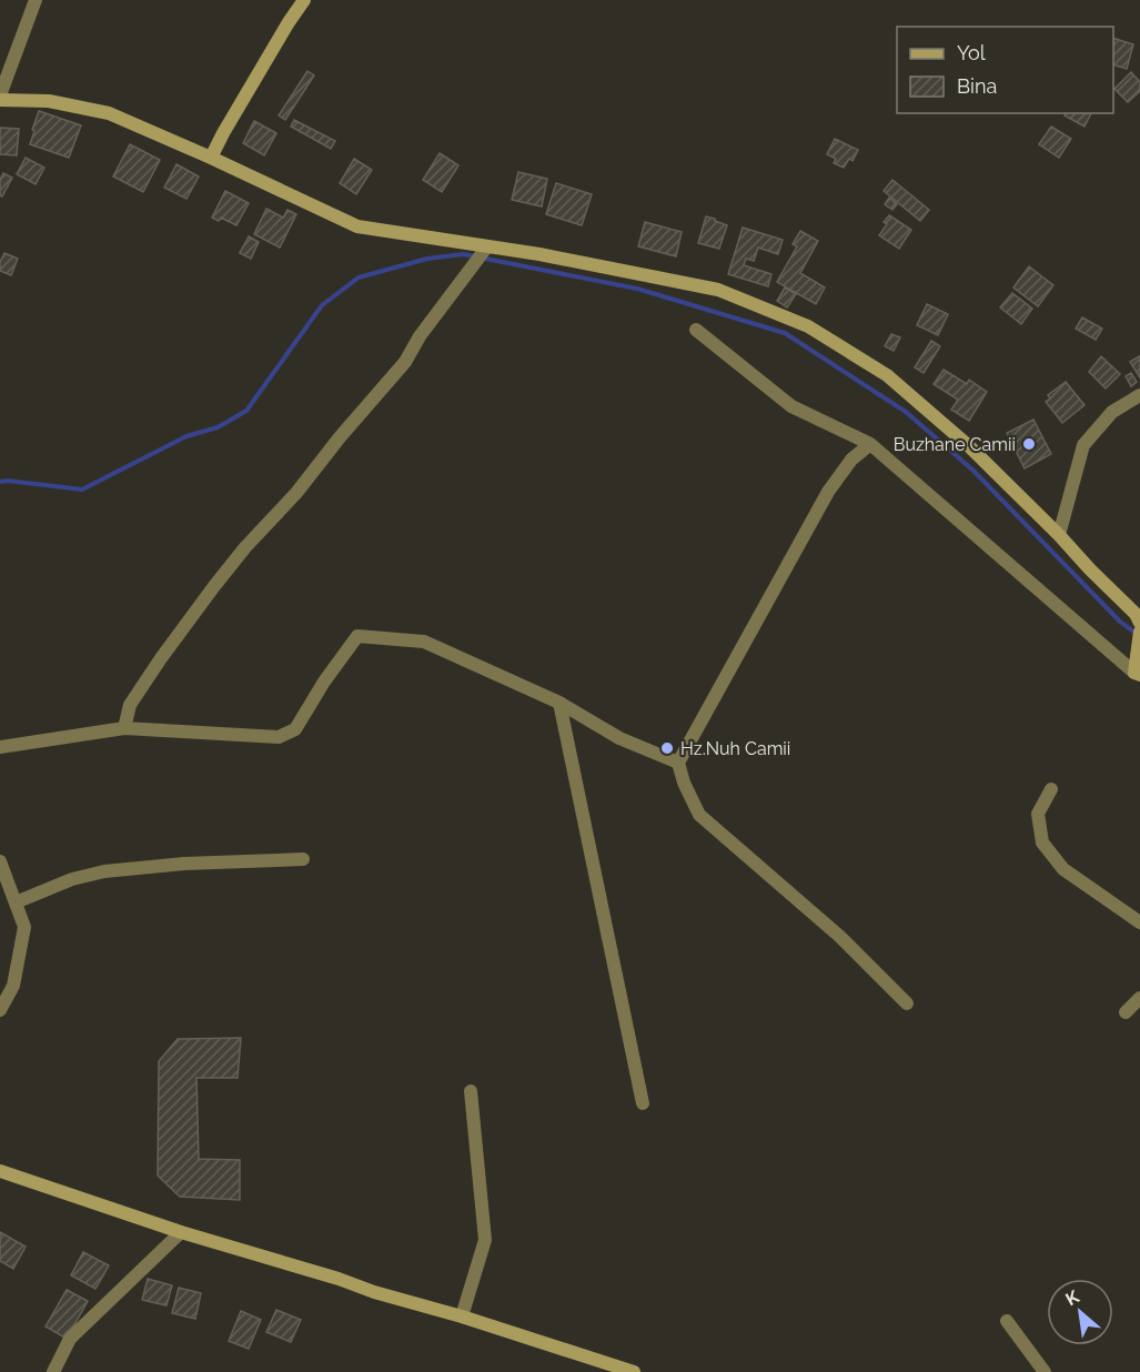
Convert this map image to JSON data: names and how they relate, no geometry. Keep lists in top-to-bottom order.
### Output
{
  "places": ["Buzhane Camii", "Hz.Nuh Camii"],
  "legend": ["Yol", "Bina"],
  "north": "top left"
}
